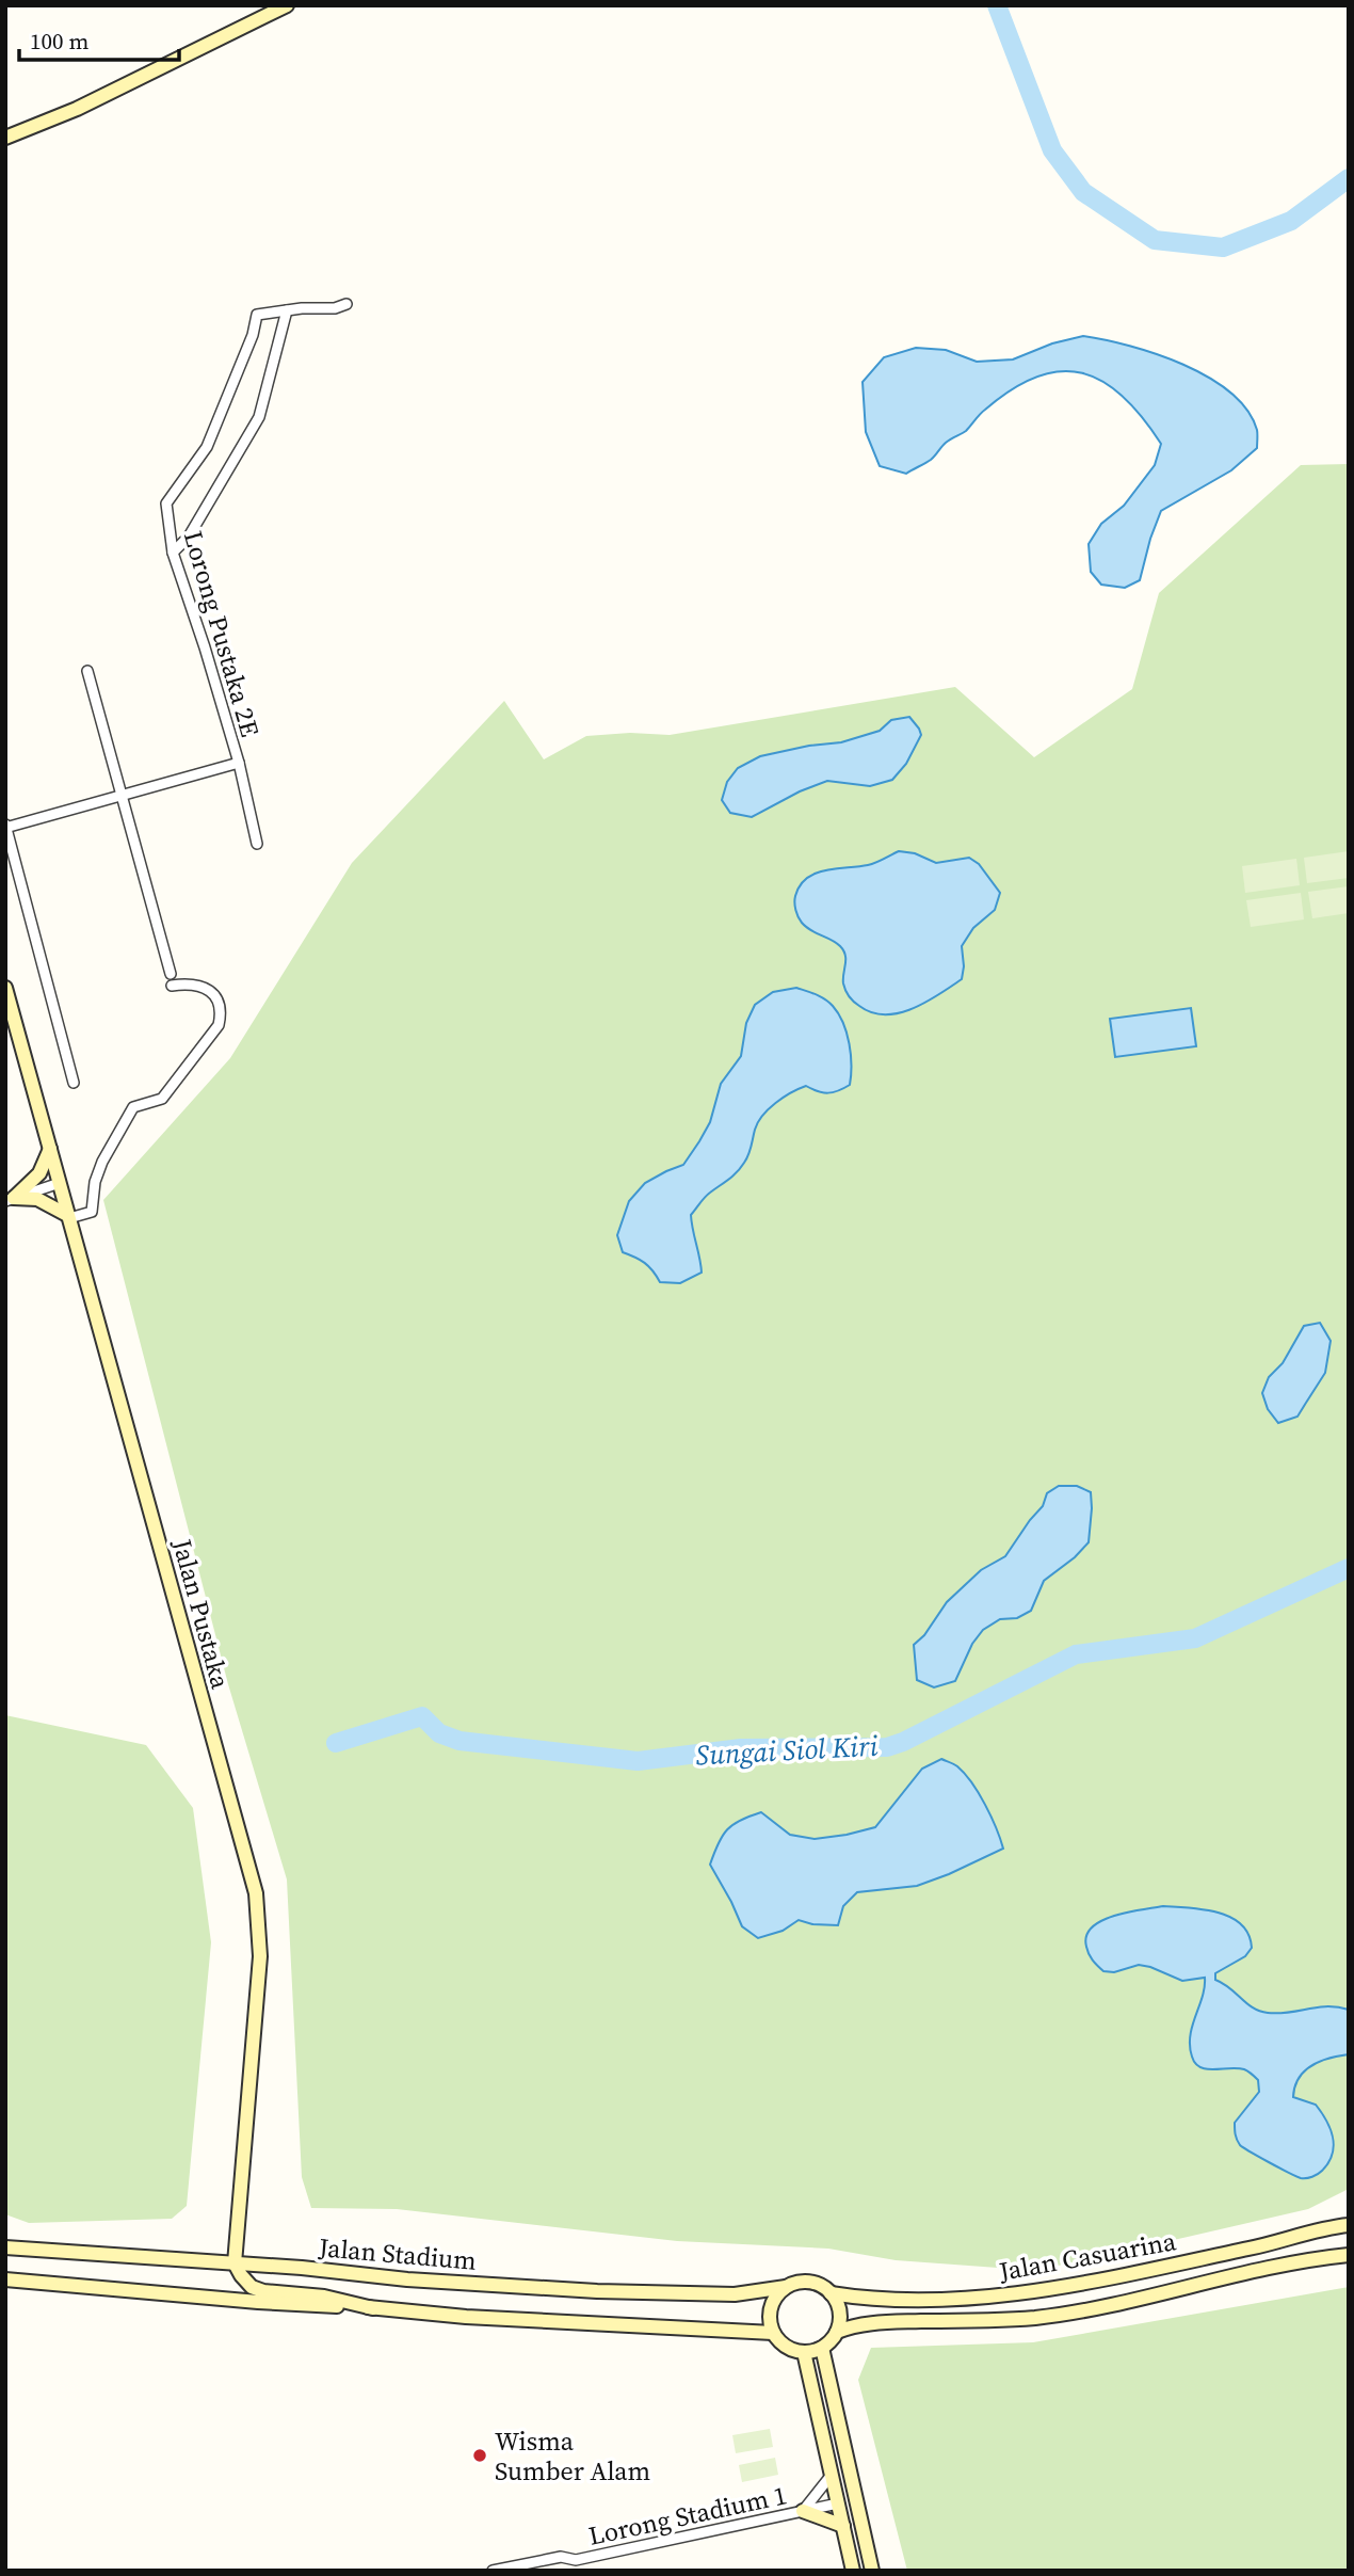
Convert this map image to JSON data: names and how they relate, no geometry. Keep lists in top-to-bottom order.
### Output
{
  "streets": {
    "main road": ["Jalan Pustaka", "Jalan Stadium", "Jalan Casuarina"],
    "street": ["Lorong Pustaka 2E", "Lorong Stadium 1"]
  },
  "crossings": [
    ["Jalan Pustaka", "Jalan Stadium"],
    ["Jalan Stadium", "Jalan Casuarina"]
  ],
  "water": ["Sungai Siol Kiri"],
  "places": ["Wisma Sumber Alam"],
  "scale_bar": "100 m"
}
